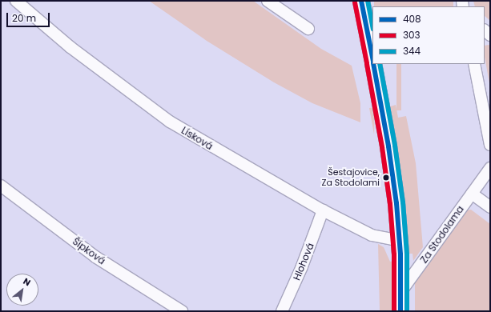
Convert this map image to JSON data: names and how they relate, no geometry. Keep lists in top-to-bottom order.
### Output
{
  "streets": {
    "street": [
      "Lísková",
      "Za Stodolama",
      "Šípková",
      "Hlohová"
    ]
  },
  "crossings": [
    ["Lísková", "Hlohová"]
  ],
  "places": ["Šestajovice, Za Stodolami"],
  "lines": ["transit line 408", "transit line 344", "transit line 303"],
  "legend": ["408", "303", "344"],
  "scale_bar": "20 m",
  "north": "top right"
}
